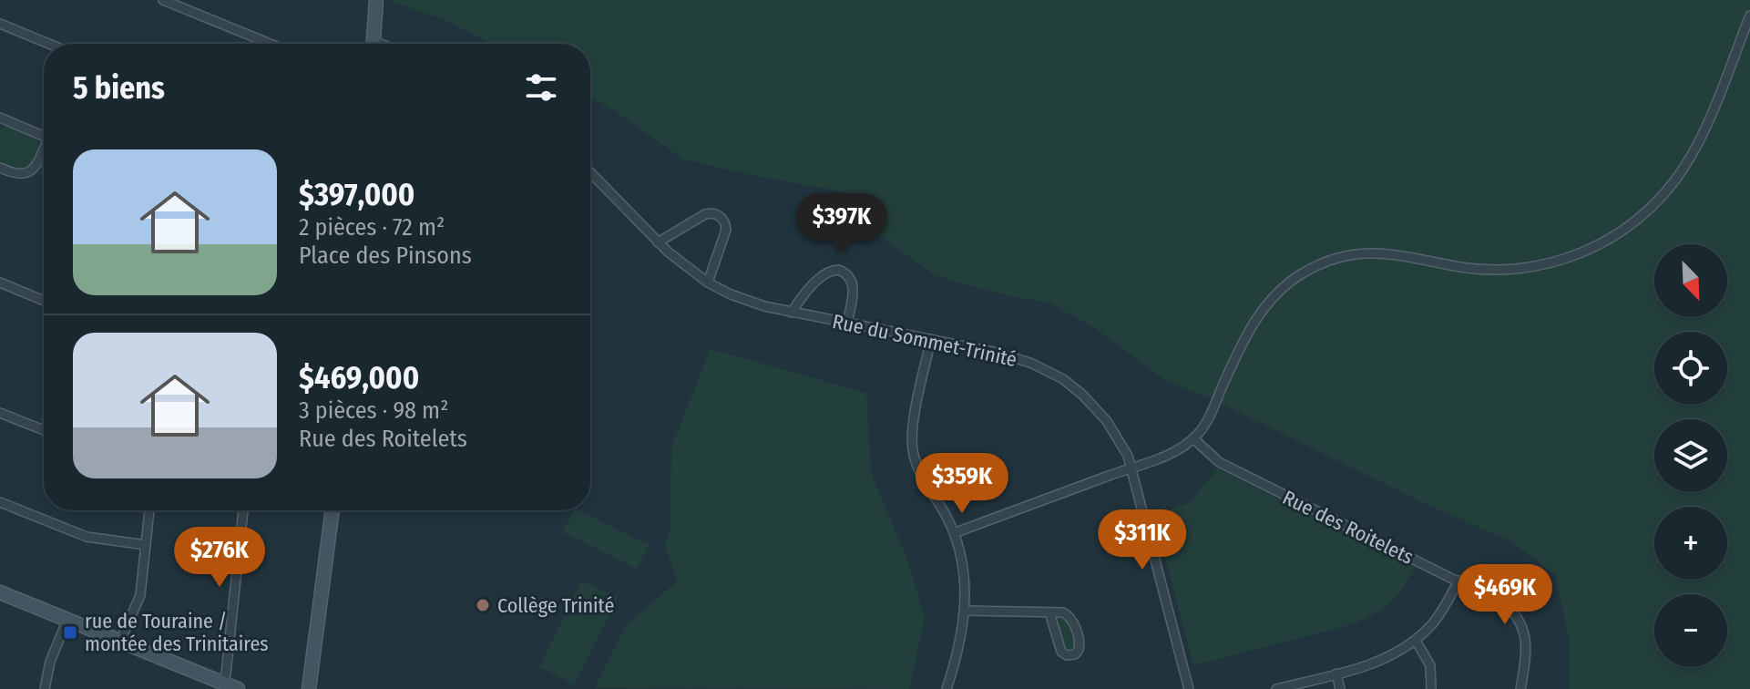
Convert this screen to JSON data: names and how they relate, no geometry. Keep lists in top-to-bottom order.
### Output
{
  "streets": {
    "street": ["Rue du Sommet-Trinité", "Rue des Roitelets"]
  },
  "places": {
    "other": ["Collège Trinité"],
    "transit": ["rue de Touraine / montée des Trinitaires"]
  },
  "north": "bottom right",
  "page": {
    "heading": "5 biens",
    "list": [
      {
        "name": "$397,000",
        "note": "2 pièces · 72 m² · Place des Pinsons"
      },
      {
        "name": "$469,000",
        "note": "3 pièces · 98 m² · Rue des Roitelets"
      }
    ],
    "price": [
      "$397K",
      "$359K",
      "$311K",
      "$276K",
      "$469K"
    ],
    "map_buttons": ["+", "−"]
  }
}
